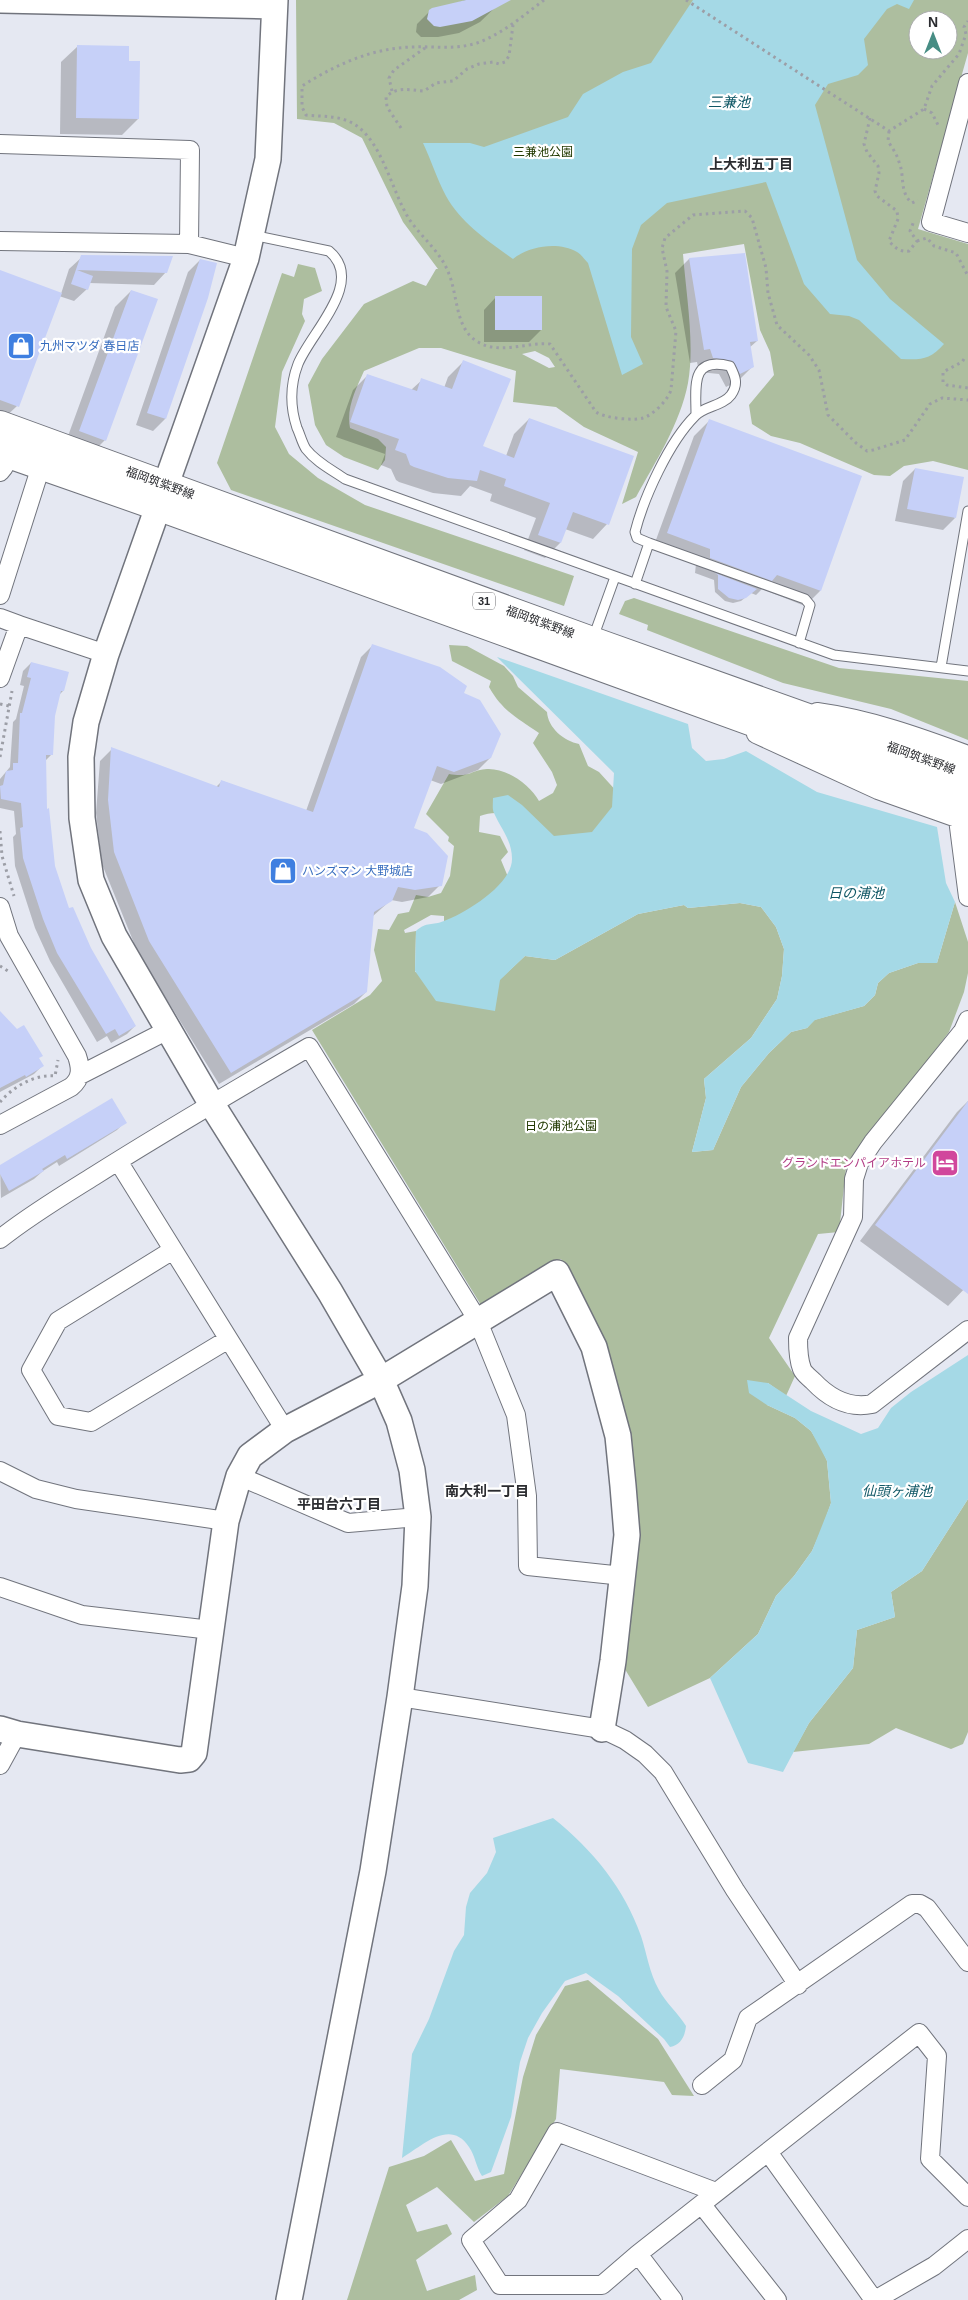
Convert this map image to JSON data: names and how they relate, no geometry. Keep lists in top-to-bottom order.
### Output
{
  "streets": {
    "main road": ["福岡筑紫野線", "31"]
  },
  "districts": ["上大利五丁目", "南大利一丁目", "平田台六丁目"],
  "water": ["三兼池", "日の浦池", "仙頭ヶ浦池"],
  "parks": ["三兼池公園", "日の浦池公園"],
  "places": {
    "shop": ["九州マツダ 春日店", "ハンズマン 大野城店"],
    "hotel": ["グランドエンパイアホテル"]
  },
  "north": "top"
}
